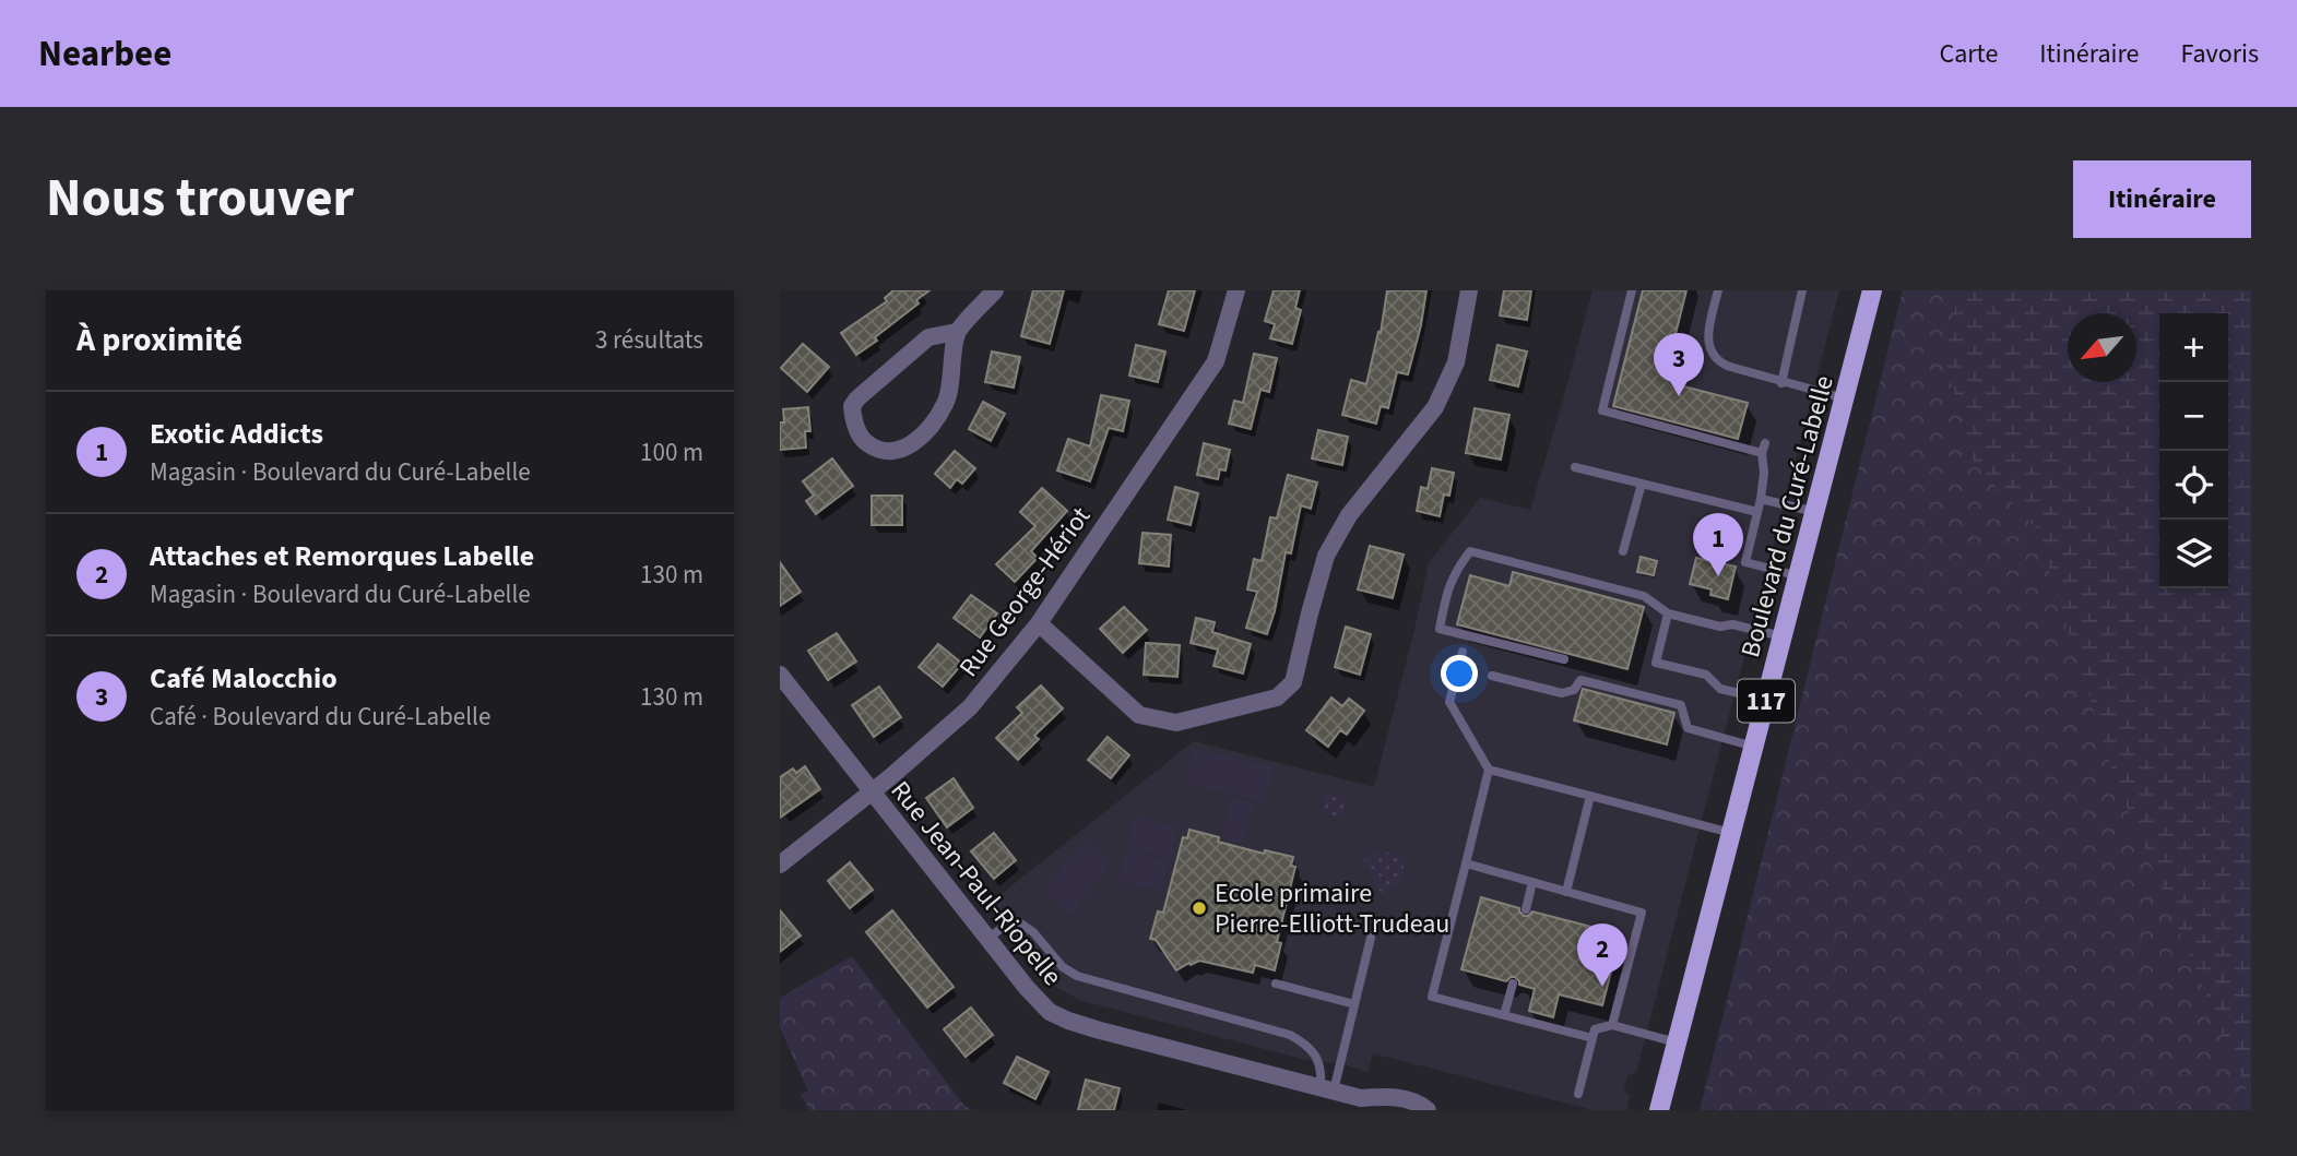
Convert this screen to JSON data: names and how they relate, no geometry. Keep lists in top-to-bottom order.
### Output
{
  "streets": {
    "main road": ["Boulevard du Curé-Labelle", "117"],
    "street": ["Rue George-Hériot", "Rue Jean-Paul-Riopelle"]
  },
  "crossings": [
    ["Rue George-Hériot", "Rue Jean-Paul-Riopelle"]
  ],
  "places": ["Ecole primaire Pierre-Elliott-Trudeau"],
  "north": "bottom left",
  "page": {
    "header": "Nearbee",
    "nav": ["Carte", "Itinéraire", "Favoris"],
    "title": "Nous trouver",
    "buttons": "Itinéraire",
    "heading": ["À proximité", "3 résultats"],
    "map_buttons": ["+", "−"],
    "pins": ["3", "1", "2"],
    "list": [
      {
        "mark": "1",
        "name": "Exotic Addicts",
        "note": "Magasin · Boulevard du Curé-Labelle",
        "value": "100 m"
      },
      {
        "mark": "2",
        "name": "Attaches et Remorques Labelle",
        "note": "Magasin · Boulevard du Curé-Labelle",
        "value": "130 m"
      },
      {
        "mark": "3",
        "name": "Café Malocchio",
        "note": "Café · Boulevard du Curé-Labelle",
        "value": "130 m"
      }
    ]
  }
}
